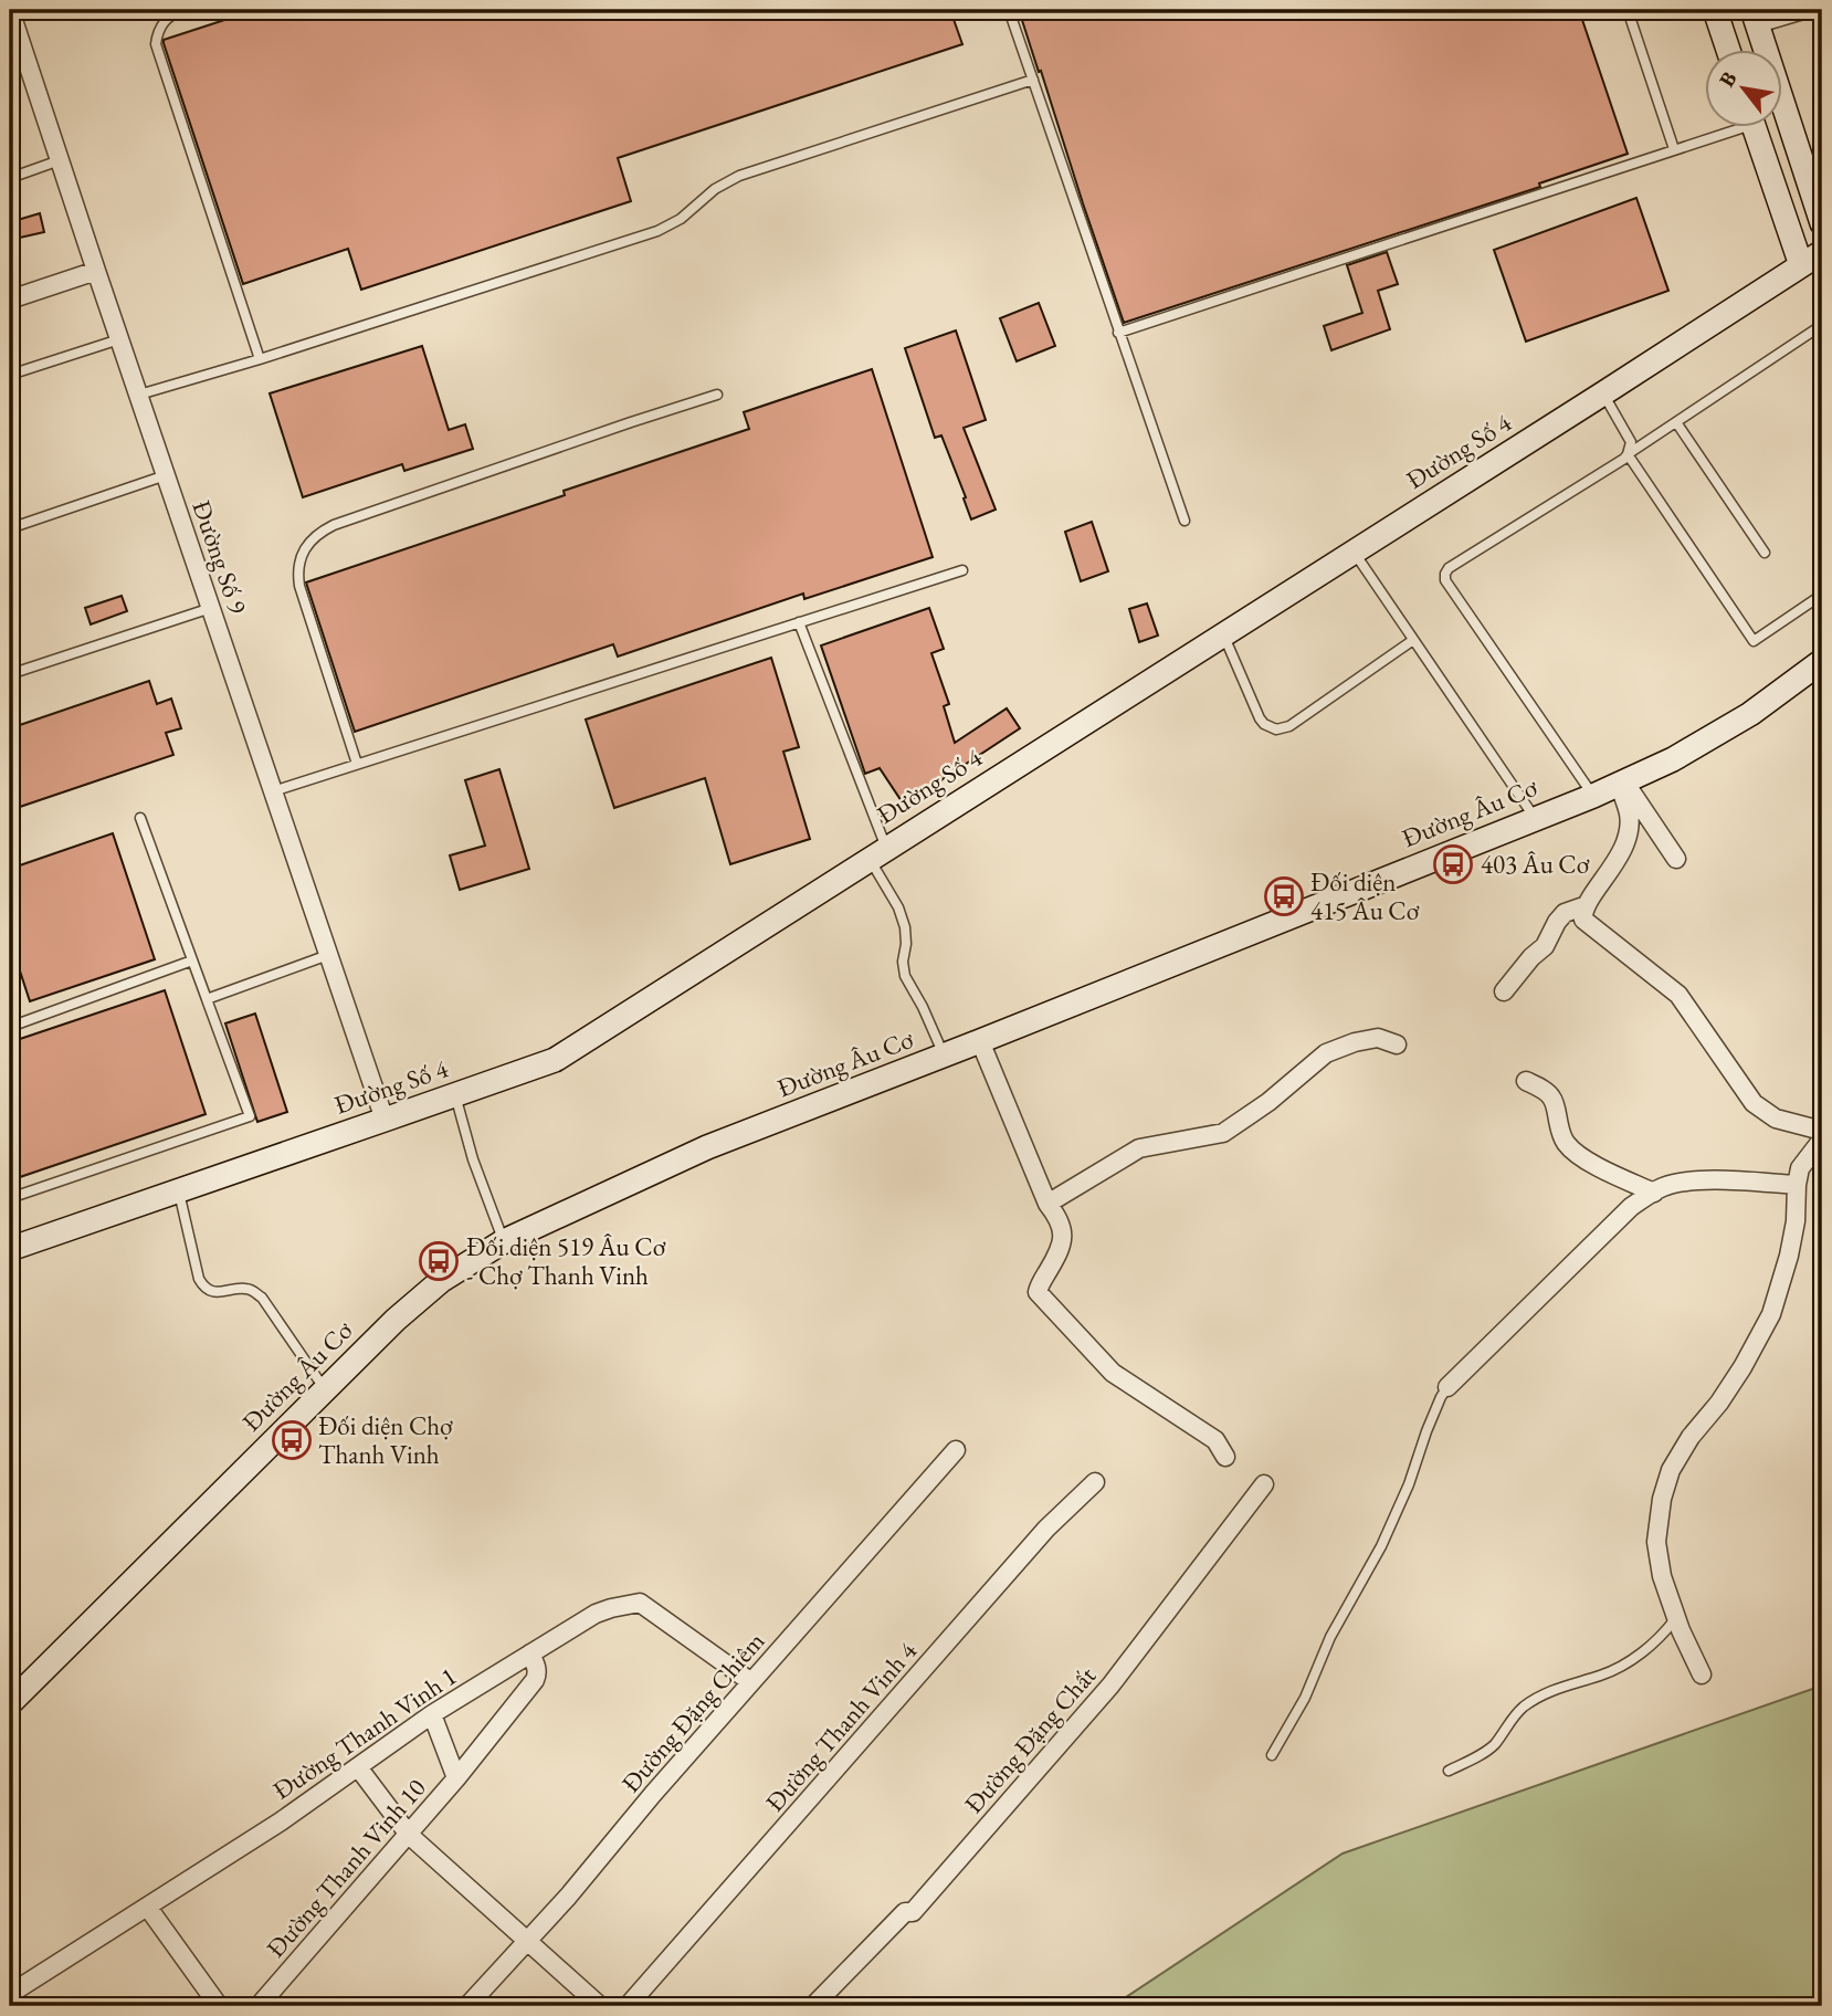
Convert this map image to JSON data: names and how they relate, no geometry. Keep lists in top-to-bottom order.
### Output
{
  "streets": {
    "street": [
      "Đường Số 4",
      "Đường Số 9",
      "Đường Âu Cơ",
      "Đường Đặng Chiêm",
      "Đường Thanh Vinh 4",
      "Đường Thanh Vinh 1",
      "Đường Đặng Chất",
      "Đường Thanh Vinh 10"
    ]
  },
  "crossings": [
    ["Đường Số 4", "Đường Số 9"],
    ["Đường Đặng Chiêm", "Đường Thanh Vinh 1"],
    ["Đường Thanh Vinh 1", "Đường Thanh Vinh 10"]
  ],
  "places": {
    "bus stop": [
      "403 Âu Cơ",
      "Đối diện 415 Âu Cơ",
      "Đối diện 519 Âu Cơ - Chợ Thanh Vinh",
      "Đối diện Chợ Thanh Vinh"
    ]
  },
  "north": "top left"
}
